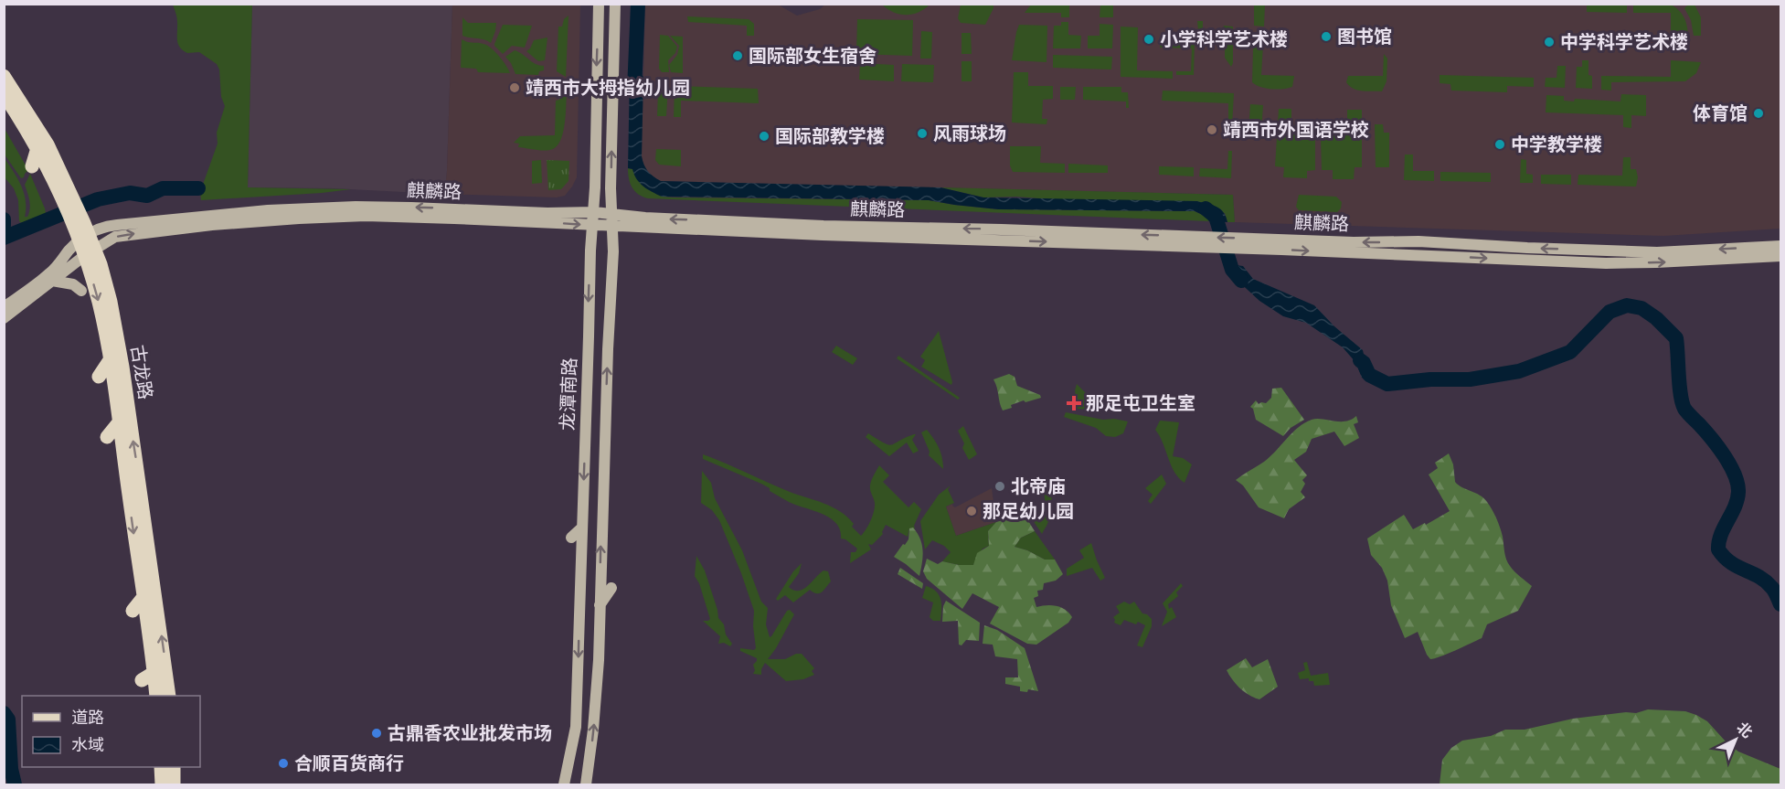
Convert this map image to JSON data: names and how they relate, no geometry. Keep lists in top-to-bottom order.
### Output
{
  "streets": {
    "main road": ["麒麟路", "古龙路", "龙潭南路"]
  },
  "crossings": [
    ["麒麟路", "古龙路"],
    ["麒麟路", "龙潭南路"]
  ],
  "places": {
    "other": [
      "图书馆",
      "小学科学艺术楼",
      "中学科学艺术楼",
      "国际部女生宿舍",
      "靖西市大拇指幼儿园",
      "体育馆",
      "靖西市外国语学校",
      "风雨球场",
      "国际部教学楼",
      "中学教学楼",
      "北帝庙",
      "那足幼儿园",
      "古鼎香农业批发市场",
      "合顺百货商行"
    ],
    "health": ["那足屯卫生室"]
  },
  "legend": ["道路", "水域"],
  "north": "top right"
}
